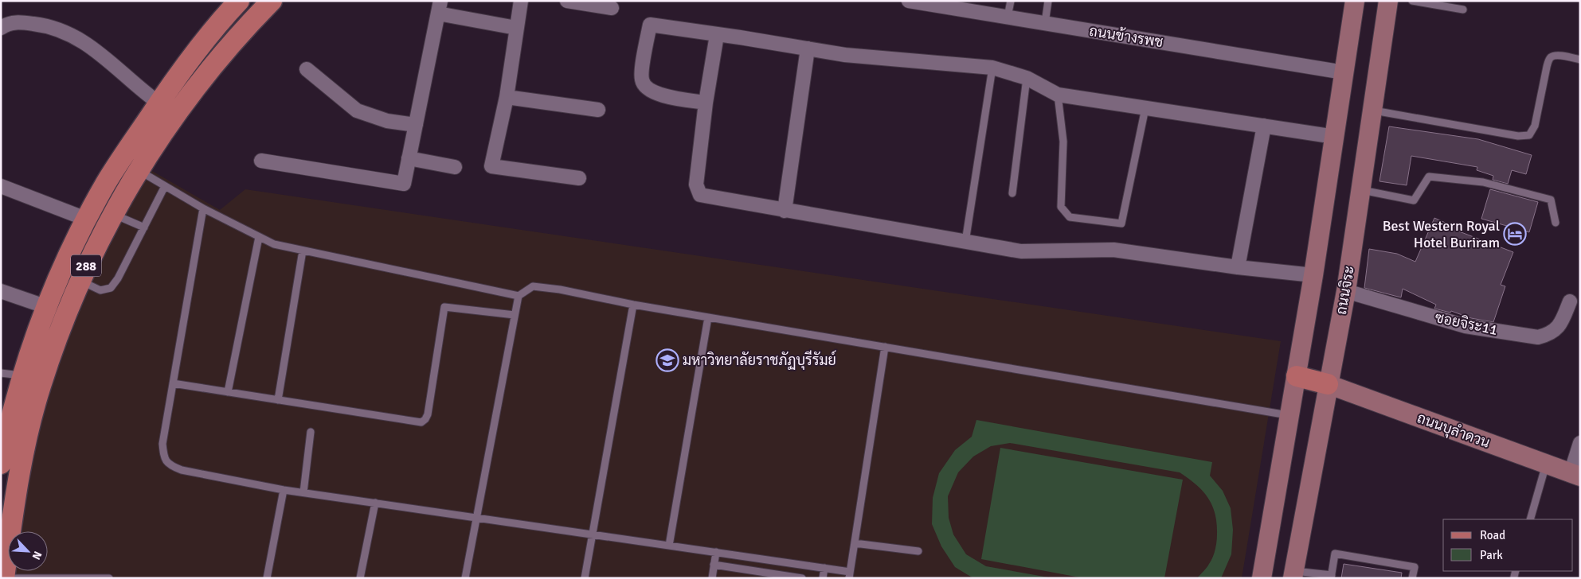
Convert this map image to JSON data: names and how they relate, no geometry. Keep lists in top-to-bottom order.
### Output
{
  "streets": {
    "main road": ["288", "ถนนจิระ", "ถนนบุลำดวน"],
    "street": ["ถนนข้างรพช", "ซอยจิระ11"]
  },
  "crossings": [
    ["ถนนจิระ", "ซอยจิระ11"],
    ["ถนนจิระ", "ถนนบุลำดวน"]
  ],
  "places": {
    "hotel": ["Best Western Royal Hotel Buriram"],
    "school or university": ["มหาวิทยาลัยราชภัฏบุรีรัมย์"]
  },
  "legend": ["Road", "Park"],
  "north": "bottom right"
}
